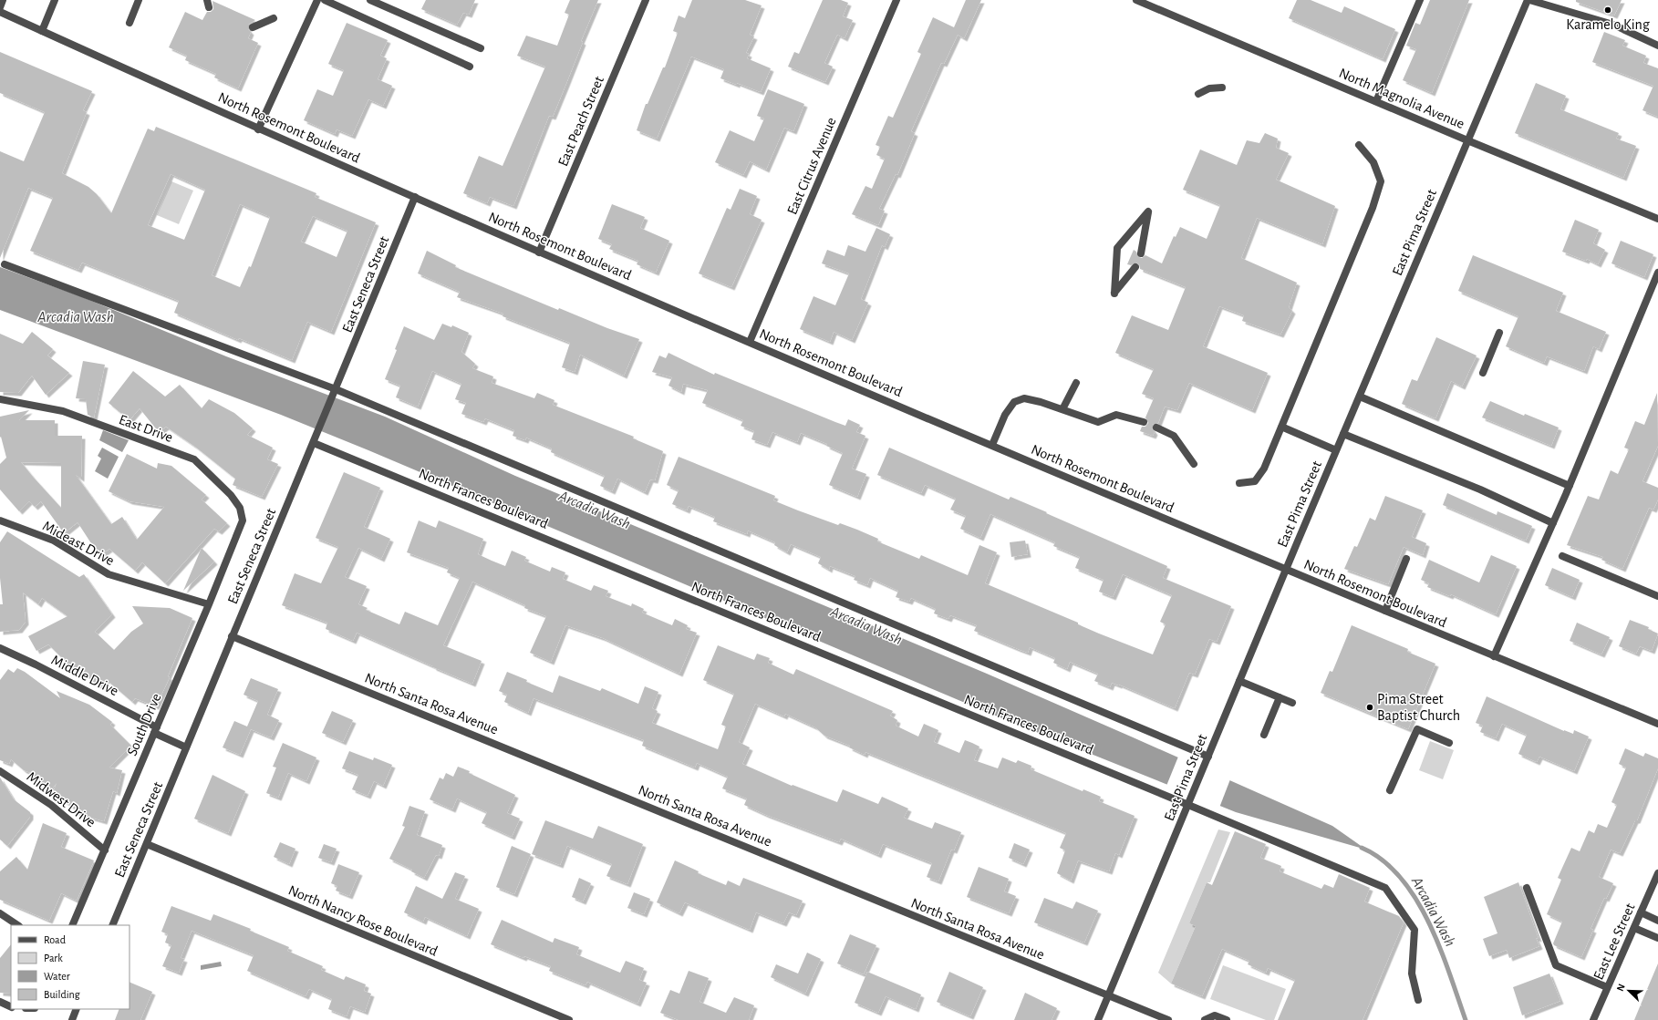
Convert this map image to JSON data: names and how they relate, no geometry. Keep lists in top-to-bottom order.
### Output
{
  "streets": {
    "street": [
      "North Magnolia Avenue",
      "East Peach Street",
      "North Rosemont Boulevard",
      "East Citrus Avenue",
      "East Pima Street",
      "East Seneca Street",
      "East Drive",
      "North Frances Boulevard",
      "Mideast Drive",
      "Middle Drive",
      "North Santa Rosa Avenue",
      "South Drive",
      "Midwest Drive",
      "North Nancy Rose Boulevard",
      "East Lee Street"
    ]
  },
  "crossings": [
    ["North Magnolia Avenue", "East Pima Street"],
    ["East Peach Street", "North Rosemont Boulevard"],
    ["North Rosemont Boulevard", "East Citrus Avenue"],
    ["North Rosemont Boulevard", "East Pima Street"],
    ["North Rosemont Boulevard", "East Seneca Street"],
    ["East Pima Street", "North Frances Boulevard"],
    ["East Pima Street", "North Santa Rosa Avenue"],
    ["East Seneca Street", "North Frances Boulevard"],
    ["East Seneca Street", "Middle Drive"],
    ["East Seneca Street", "North Santa Rosa Avenue"],
    ["East Seneca Street", "North Nancy Rose Boulevard"],
    ["East Drive", "South Drive"],
    ["Mideast Drive", "South Drive"],
    ["Middle Drive", "South Drive"],
    ["South Drive", "Midwest Drive"]
  ],
  "water": ["Arcadia Wash"],
  "places": ["Karamelo King", "Pima Street Baptist Church"],
  "legend": [
    "Road",
    "Park",
    "Water",
    "Building"
  ],
  "north": "top left"
}
